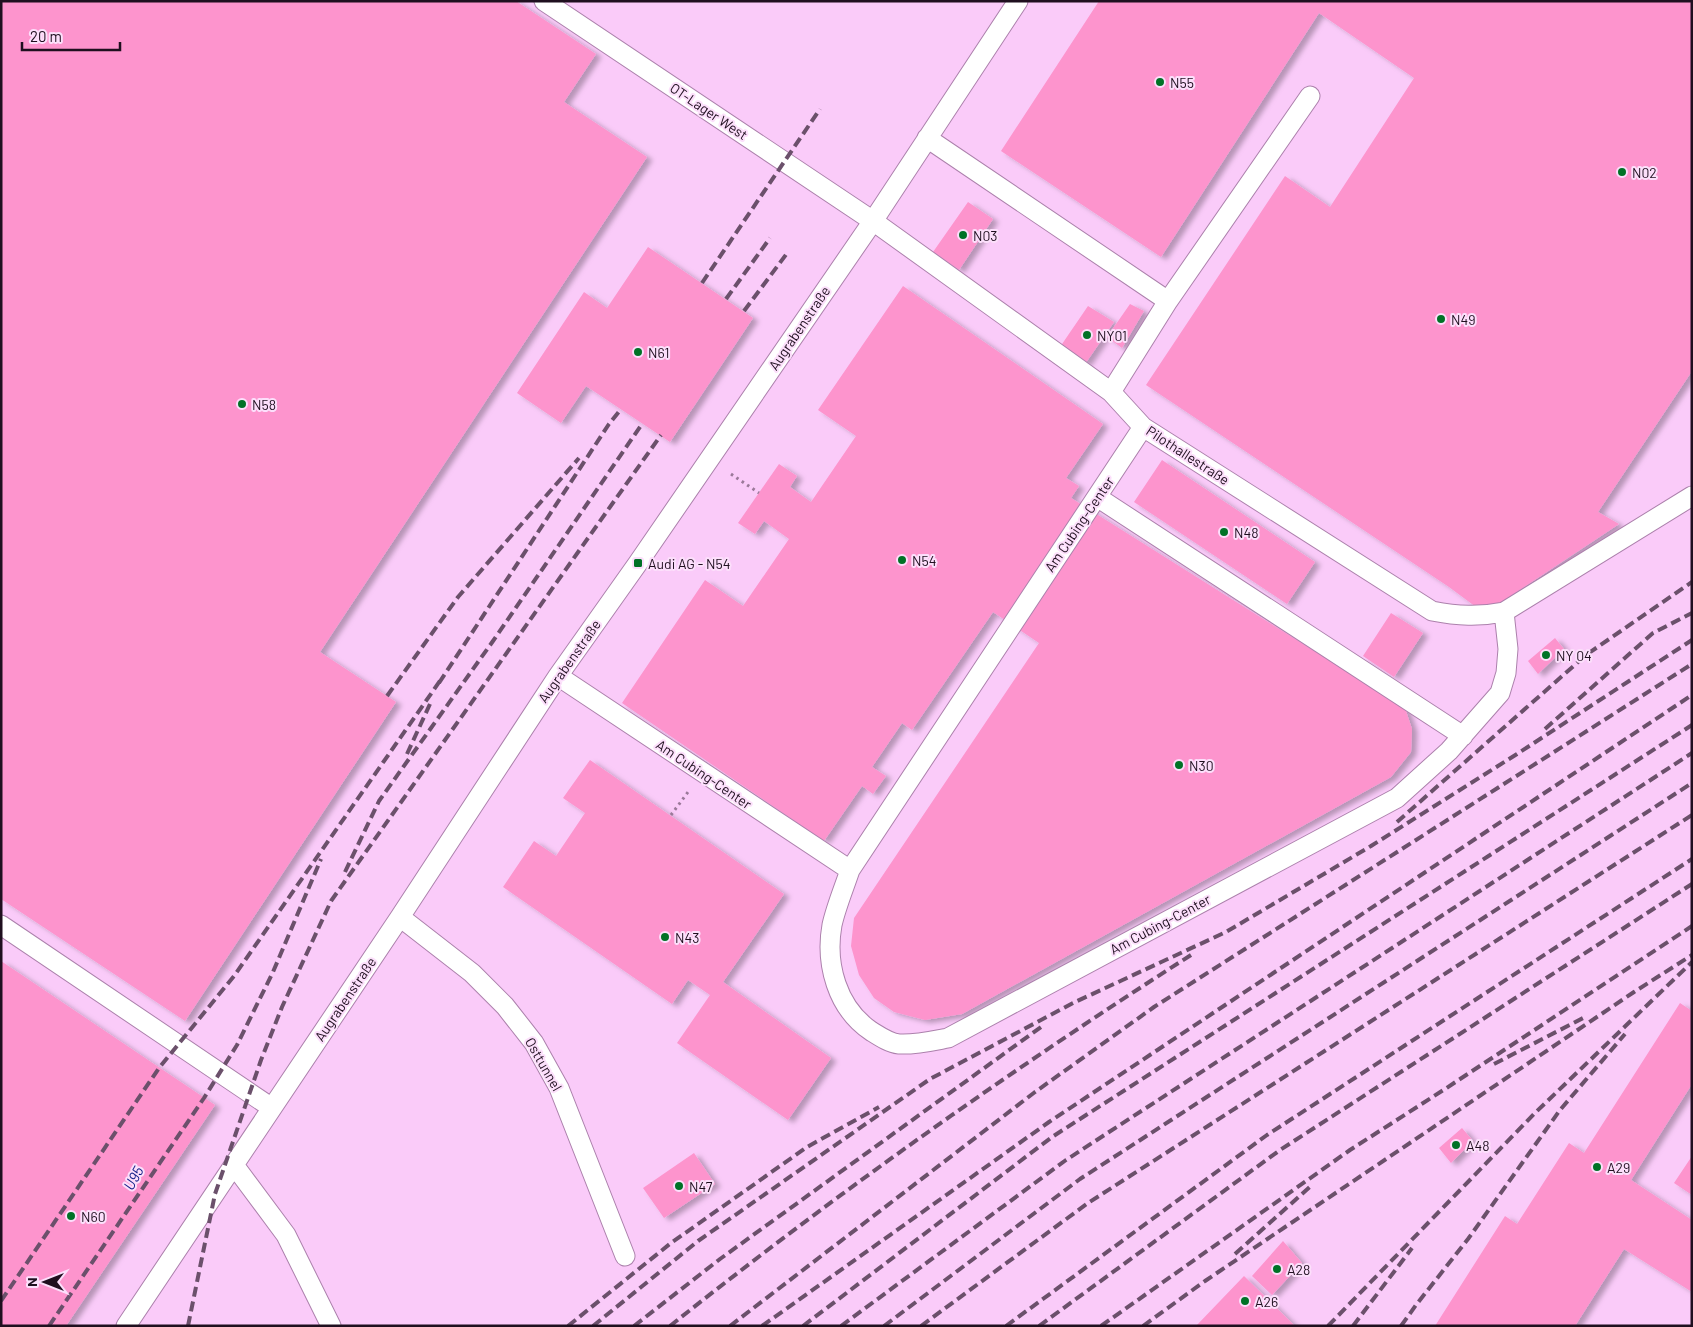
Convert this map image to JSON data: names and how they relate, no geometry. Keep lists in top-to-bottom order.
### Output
{
  "streets": {
    "lane": [
      "OT-Lager West",
      "Augrabenstraße",
      "Pilothallestraße",
      "Am Cubing-Center",
      "Osttunnel"
    ]
  },
  "crossings": [
    ["OT-Lager West", "Augrabenstraße"],
    ["OT-Lager West", "Pilothallestraße"],
    ["Augrabenstraße", "Pilothallestraße"],
    ["Augrabenstraße", "Am Cubing-Center"],
    ["Augrabenstraße", "Osttunnel"],
    ["Pilothallestraße", "Am Cubing-Center"]
  ],
  "water": ["U95"],
  "places": {
    "other": [
      "N55",
      "N02",
      "N03",
      "N49",
      "NY01",
      "N61",
      "N58",
      "N48",
      "N54",
      "NY 04",
      "N30",
      "N43",
      "A48",
      "A29",
      "N47",
      "N60",
      "A28",
      "A26"
    ],
    "transit": ["Audi AG - N54"]
  },
  "scale_bar": "20 m",
  "north": "left"
}
